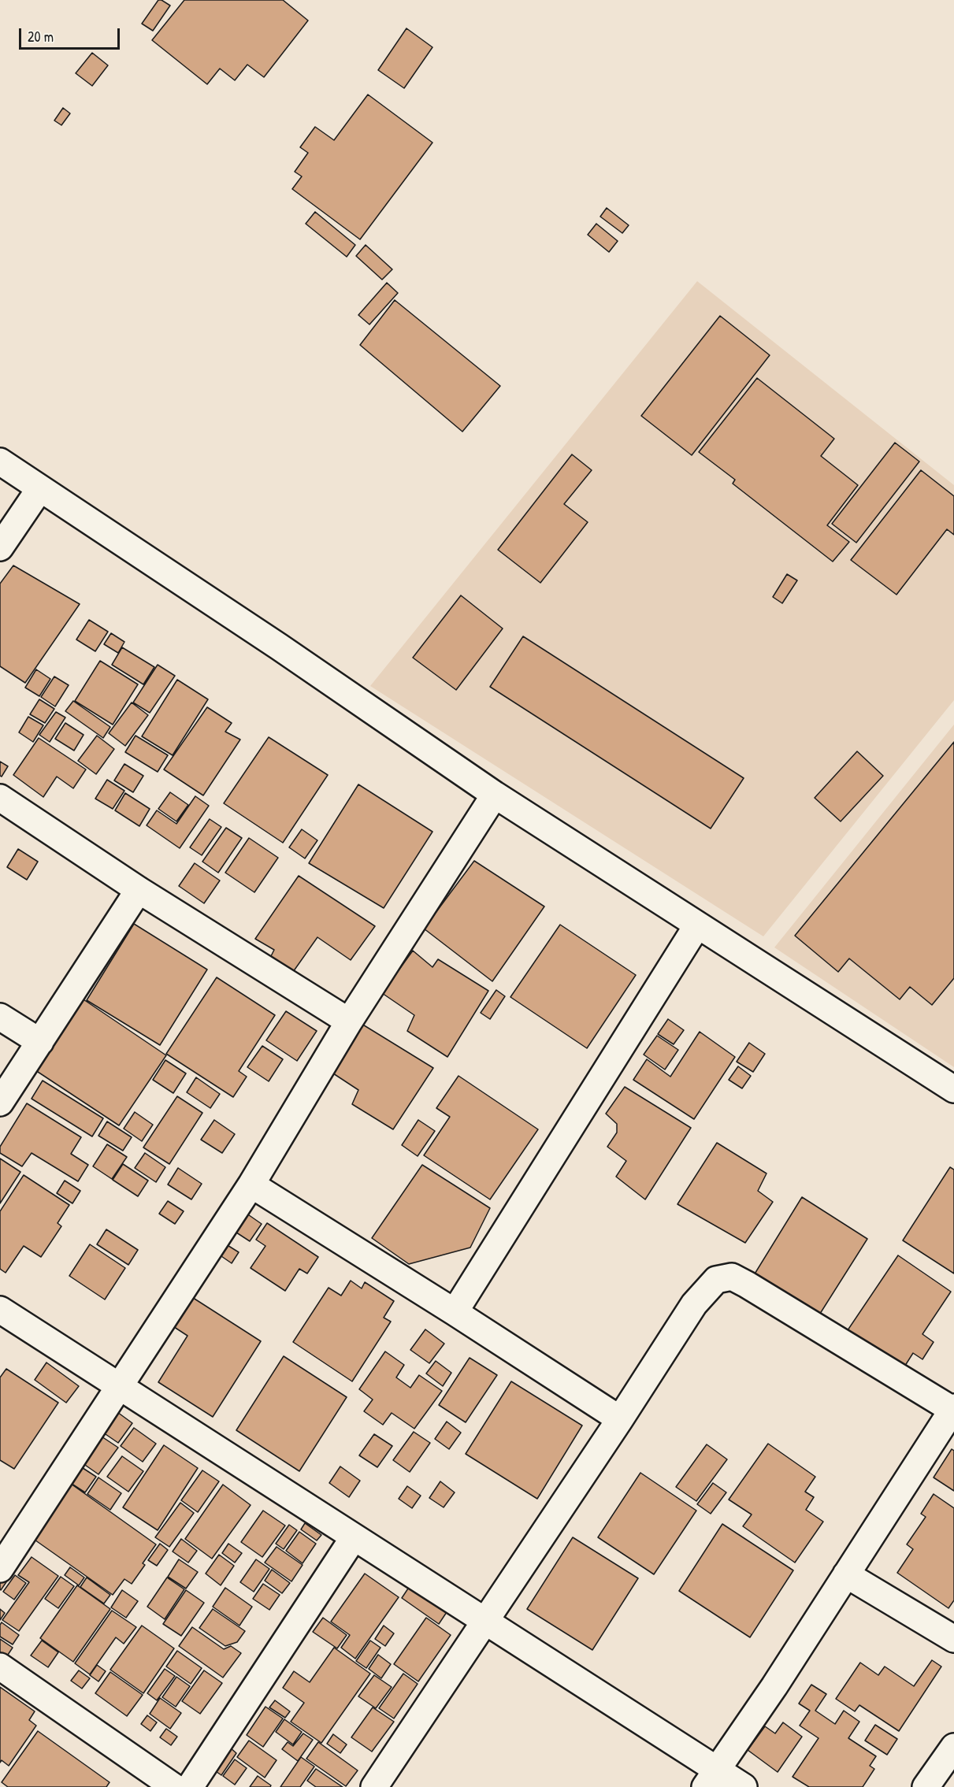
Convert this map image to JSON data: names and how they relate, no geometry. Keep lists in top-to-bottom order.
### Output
{
  "scale_bar": "20 m"
}
